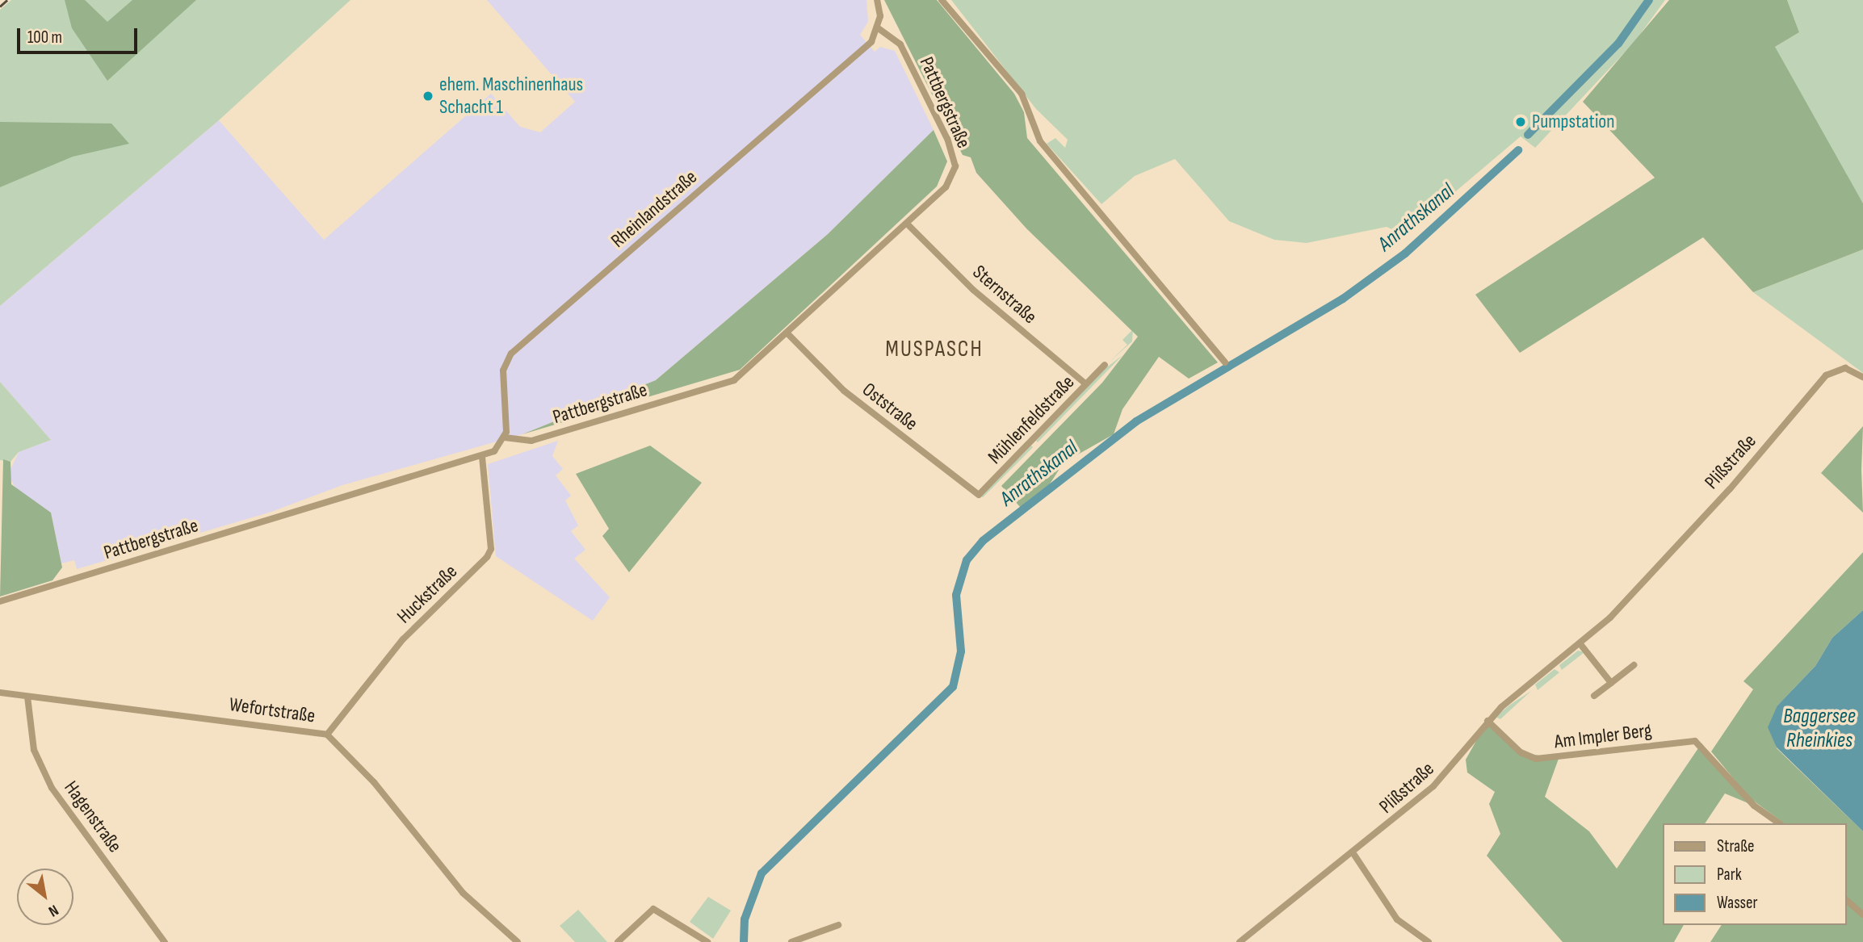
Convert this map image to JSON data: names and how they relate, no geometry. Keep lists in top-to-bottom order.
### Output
{
  "streets": {
    "street": [
      "Pattbergstraße",
      "Rheinlandstraße",
      "Sternstraße",
      "Oststraße",
      "Mühlenfeldstraße",
      "Plißstraße",
      "Huckstraße",
      "Wefortstraße",
      "Am Impler Berg",
      "Hagenstraße"
    ]
  },
  "crossings": [
    ["Pattbergstraße", "Rheinlandstraße"],
    ["Pattbergstraße", "Sternstraße"],
    ["Pattbergstraße", "Oststraße"],
    ["Pattbergstraße", "Huckstraße"],
    ["Sternstraße", "Mühlenfeldstraße"],
    ["Oststraße", "Mühlenfeldstraße"],
    ["Plißstraße", "Am Impler Berg"],
    ["Huckstraße", "Wefortstraße"],
    ["Wefortstraße", "Hagenstraße"]
  ],
  "districts": ["MUSPASCH"],
  "water": ["Anrathskanal", "Baggersee Rheinkies"],
  "places": ["ehem. Maschinenhaus Schacht 1", "Pumpstation"],
  "legend": ["Straße", "Park", "Wasser"],
  "scale_bar": "100 m",
  "north": "bottom right"
}
